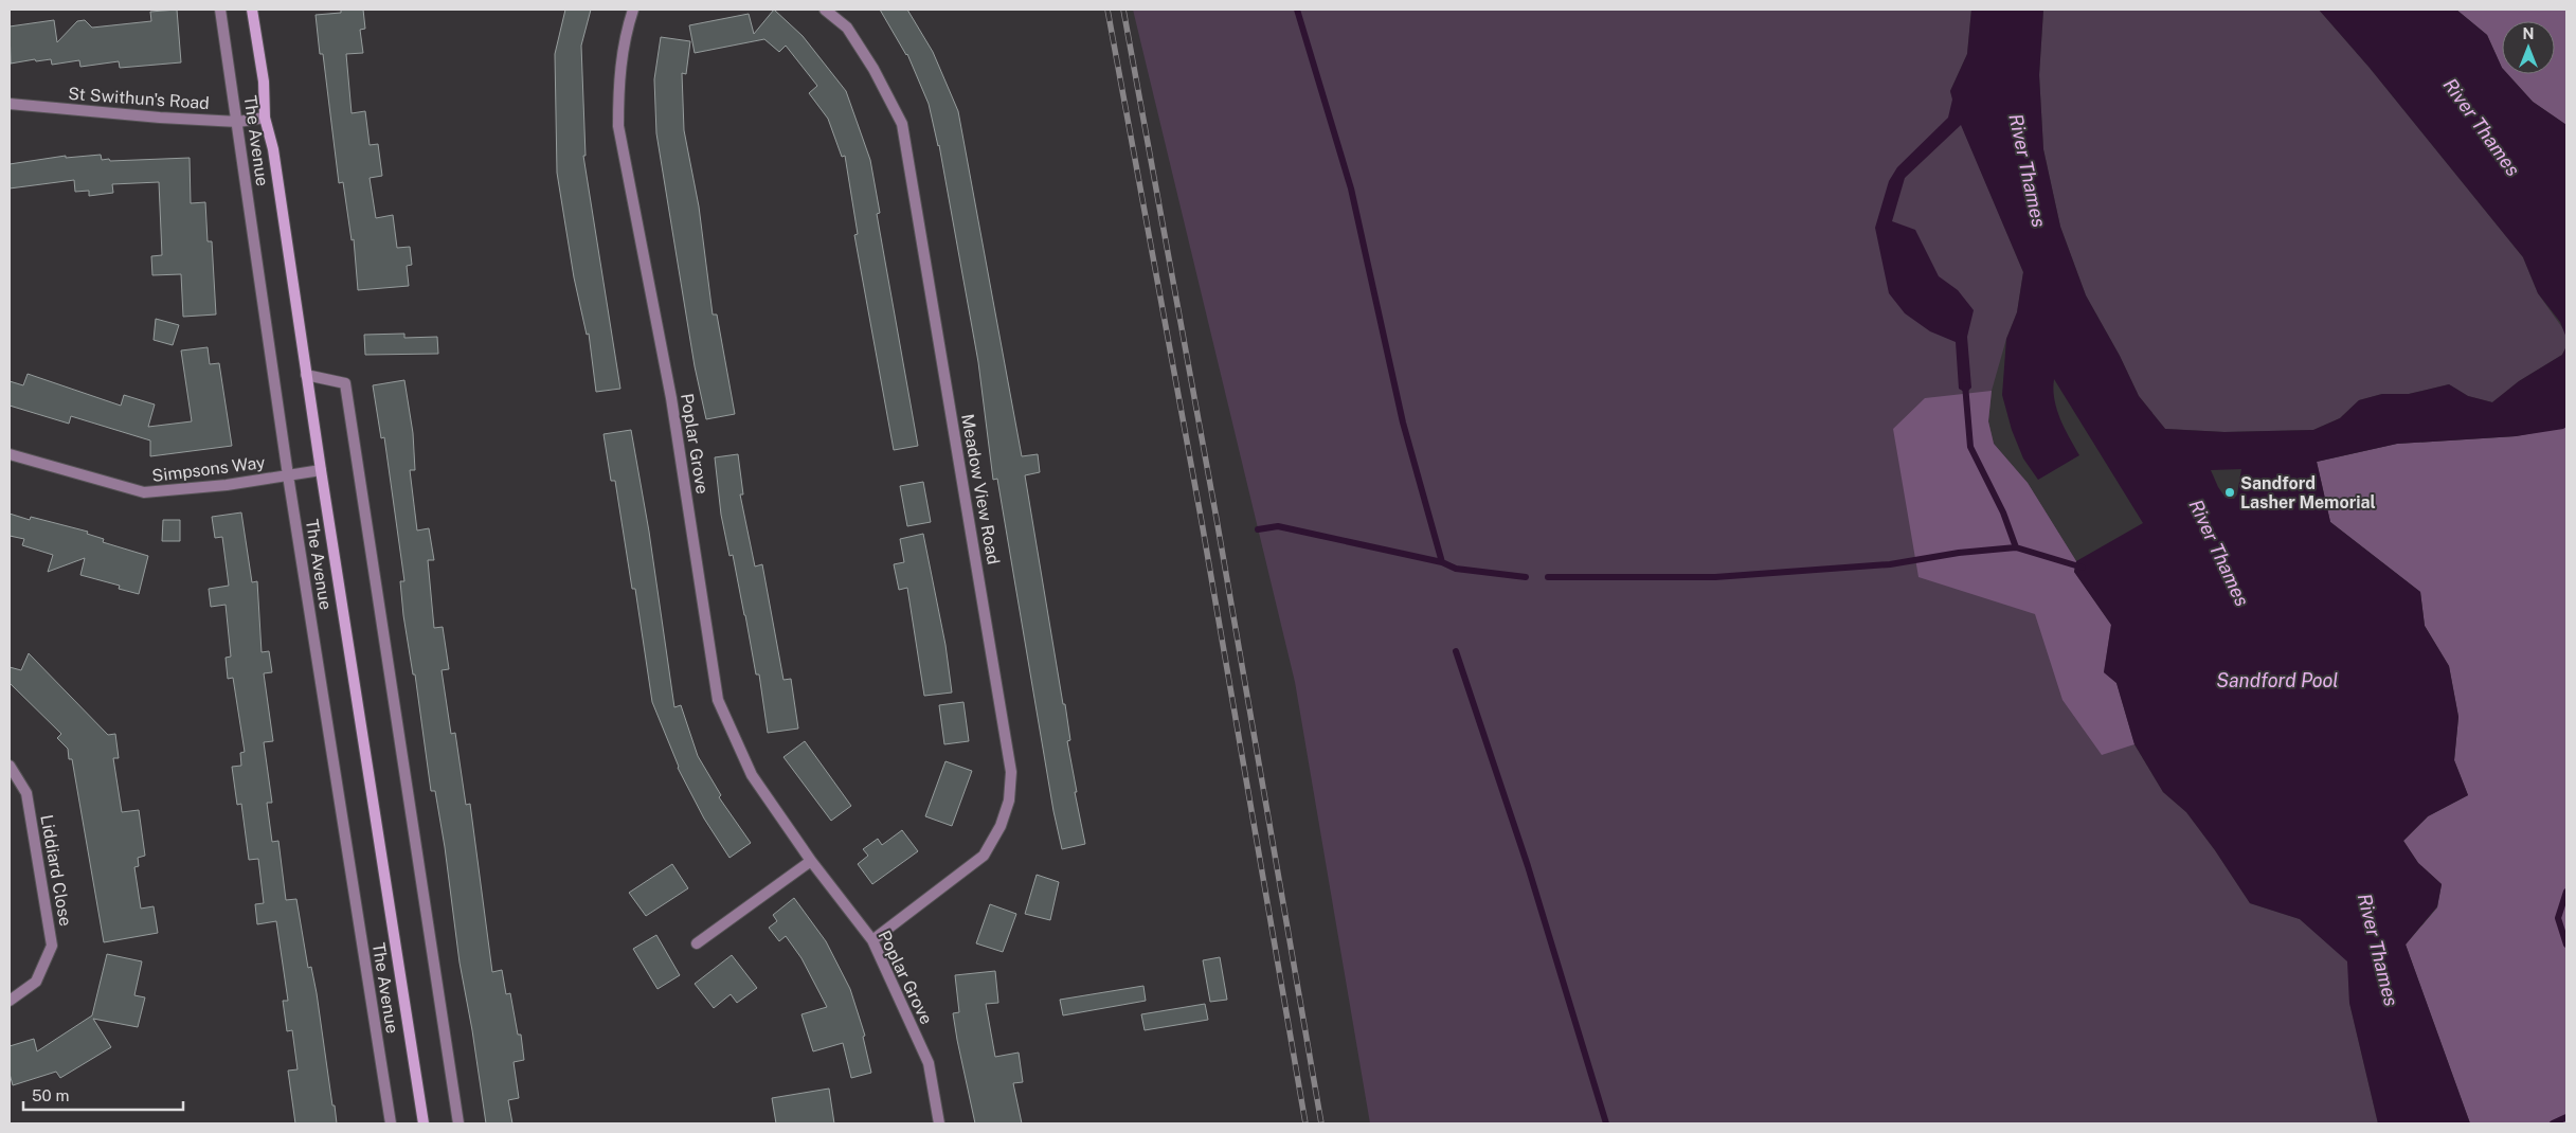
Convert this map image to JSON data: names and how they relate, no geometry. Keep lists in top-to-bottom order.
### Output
{
  "streets": {
    "street": [
      "St Swithun's Road",
      "The Avenue",
      "Poplar Grove",
      "Simpsons Way",
      "Meadow View Road",
      "Liddiard Close"
    ]
  },
  "crossings": [
    ["St Swithun's Road", "The Avenue"],
    ["The Avenue", "Simpsons Way"],
    ["Poplar Grove", "Meadow View Road"]
  ],
  "water": ["River Thames", "Sandford Pool"],
  "places": ["Sandford Lasher Memorial"],
  "scale_bar": "50 m",
  "north": "top"
}
